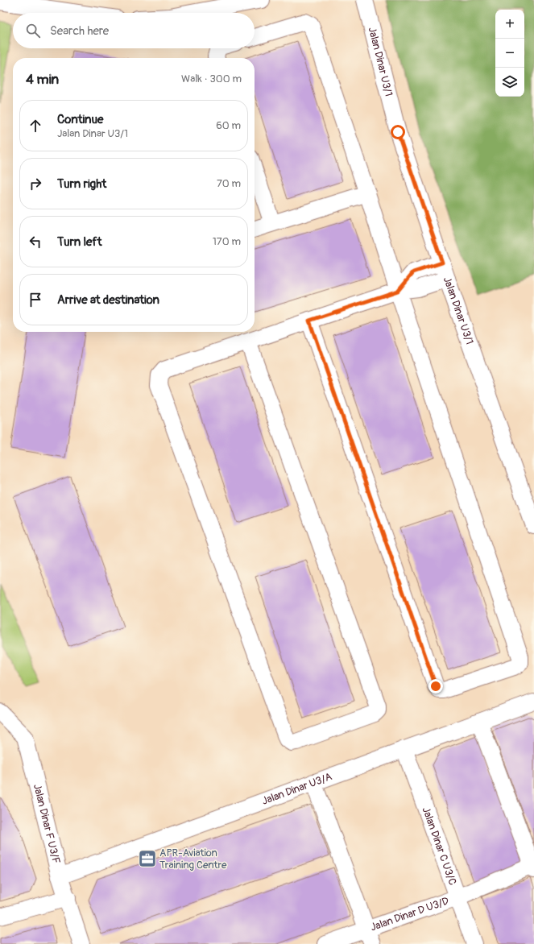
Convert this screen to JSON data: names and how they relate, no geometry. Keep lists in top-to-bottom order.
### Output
{
  "streets": {
    "street": [
      "Jalan Dinar U3/1",
      "Jalan Dinar U3/A",
      "Jalan Dinar F U3/F",
      "Jalan Dinar C U3/C",
      "Jalan Dinar D U3/D"
    ]
  },
  "crossings": [
    ["Jalan Dinar U3/A", "Jalan Dinar F U3/F"],
    ["Jalan Dinar U3/A", "Jalan Dinar C U3/C"],
    ["Jalan Dinar C U3/C", "Jalan Dinar D U3/D"]
  ],
  "places": {
    "office": ["APR-Aviation Training Centre"]
  },
  "page": {
    "map_buttons": ["+", "−"],
    "search": "Search here",
    "heading": ["4 min", "Walk · 300 m"],
    "list": [
      ["Continue", "Jalan Dinar U3/1", "60 m"],
      ["Turn right", "70 m"],
      ["Turn left", "170 m"],
      "Arrive at destination"
    ]
  }
}
